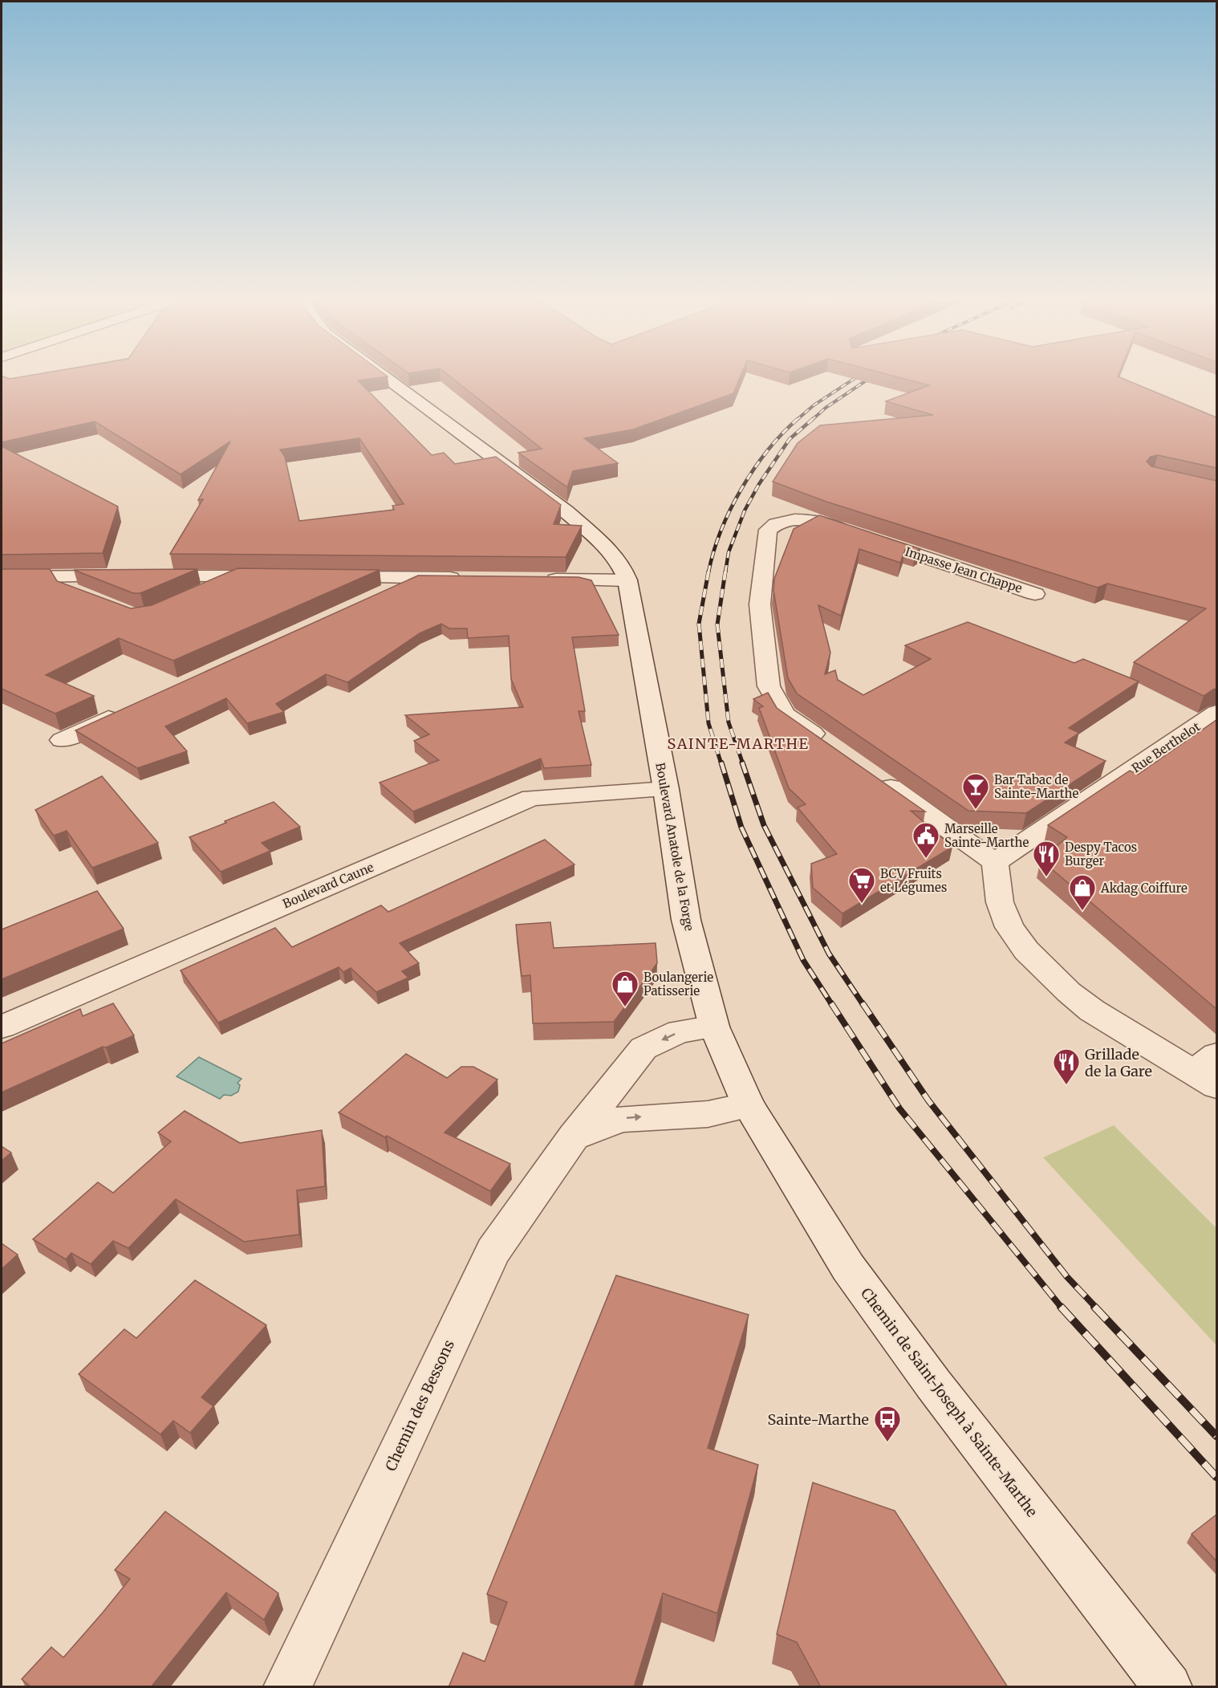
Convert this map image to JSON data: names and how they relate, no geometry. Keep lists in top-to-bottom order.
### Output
{
  "streets": {
    "street": [
      "Impasse Jean Chappe",
      "Rue Berthelot",
      "Boulevard Anatole de la Forge",
      "Boulevard Caune",
      "Chemin de Saint-Joseph à Sainte-Marthe",
      "Chemin des Bessons"
    ]
  },
  "crossings": [
    ["Boulevard Anatole de la Forge", "Boulevard Caune"],
    ["Boulevard Anatole de la Forge", "Chemin de Saint-Joseph à Sainte-Marthe"],
    ["Boulevard Anatole de la Forge", "Chemin des Bessons"]
  ],
  "districts": ["SAINTE-MARTHE"],
  "places": {
    "bar": ["Bar Tabac de Sainte-Marthe"],
    "public building": ["Marseille Sainte-Marthe"],
    "restaurant": ["Despy Tacos Burger", "Grillade de la Gare"],
    "supermarket": ["BCV Fruits et Légumes"],
    "shop": ["Akdag Coiffure", "Boulangerie Patisserie"],
    "bus stop": ["Sainte-Marthe"]
  }
}
